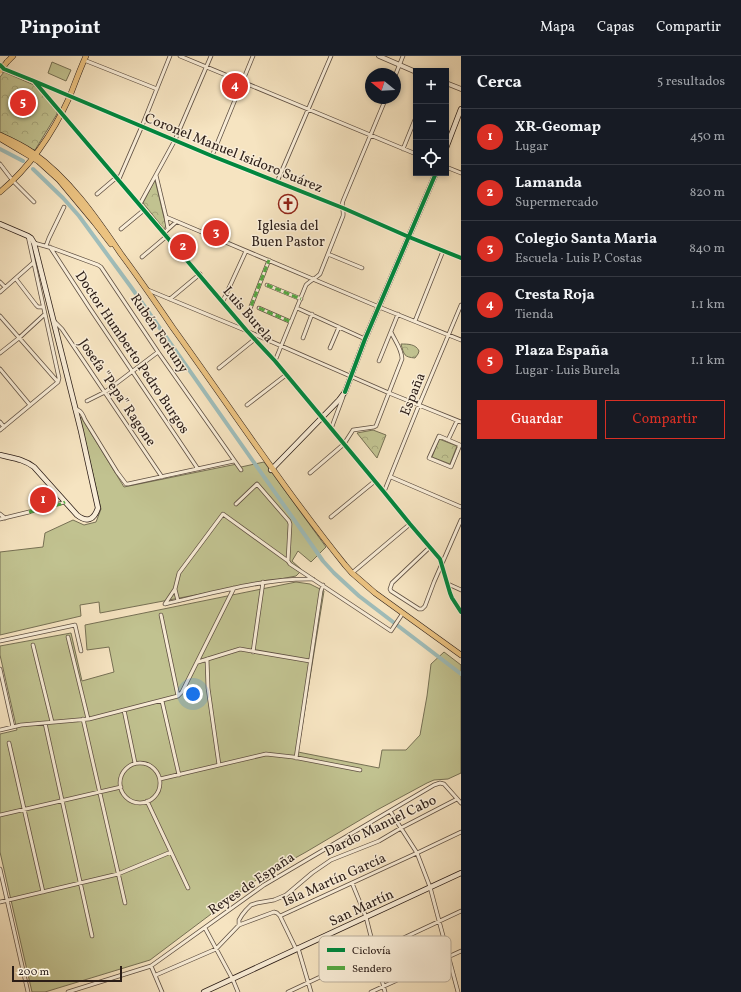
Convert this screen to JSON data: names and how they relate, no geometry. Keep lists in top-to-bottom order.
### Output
{
  "streets": {
    "main road": ["San Martín"],
    "street": [
      "Coronel Manuel Isidoro Suárez",
      "Luis Burela",
      "Rubén Fortuny",
      "Doctor Humberto Pedro Burgos",
      "Josefa \"Pepa\" Ragone",
      "España",
      "Dardo Manuel Cabo",
      "Isla Martín García",
      "Reyes de España"
    ]
  },
  "crossings": [
    ["Coronel Manuel Isidoro Suárez", "Luis Burela"],
    ["Luis Burela", "España"],
    ["Rubén Fortuny", "Doctor Humberto Pedro Burgos"],
    ["Dardo Manuel Cabo", "Isla Martín García"],
    ["Dardo Manuel Cabo", "Reyes de España"]
  ],
  "places": {
    "church": ["Iglesia del Buen Pastor"]
  },
  "legend": ["Ciclovía", "Sendero"],
  "scale_bar": "200 m",
  "north": "left",
  "page": {
    "header": "Pinpoint",
    "nav": ["Mapa", "Capas", "Compartir"],
    "heading": ["Cerca", "5 resultados"],
    "map_buttons": ["+", "−"],
    "pins": [
      "4",
      "5",
      "3",
      "2",
      "1"
    ],
    "list": [
      {
        "mark": "1",
        "name": "XR-Geomap",
        "note": "Lugar",
        "value": "450 m"
      },
      {
        "mark": "2",
        "name": "Lamanda",
        "note": "Supermercado",
        "value": "820 m"
      },
      {
        "mark": "3",
        "name": "Colegio Santa Maria",
        "note": "Escuela · Luis P. Costas",
        "value": "840 m"
      },
      {
        "mark": "4",
        "name": "Cresta Roja",
        "note": "Tienda",
        "value": "1.1 km"
      },
      {
        "mark": "5",
        "name": "Plaza España",
        "note": "Lugar · Luis Burela",
        "value": "1.1 km"
      }
    ],
    "buttons": ["Guardar", "Compartir"],
    "scale": "200 m"
  }
}
